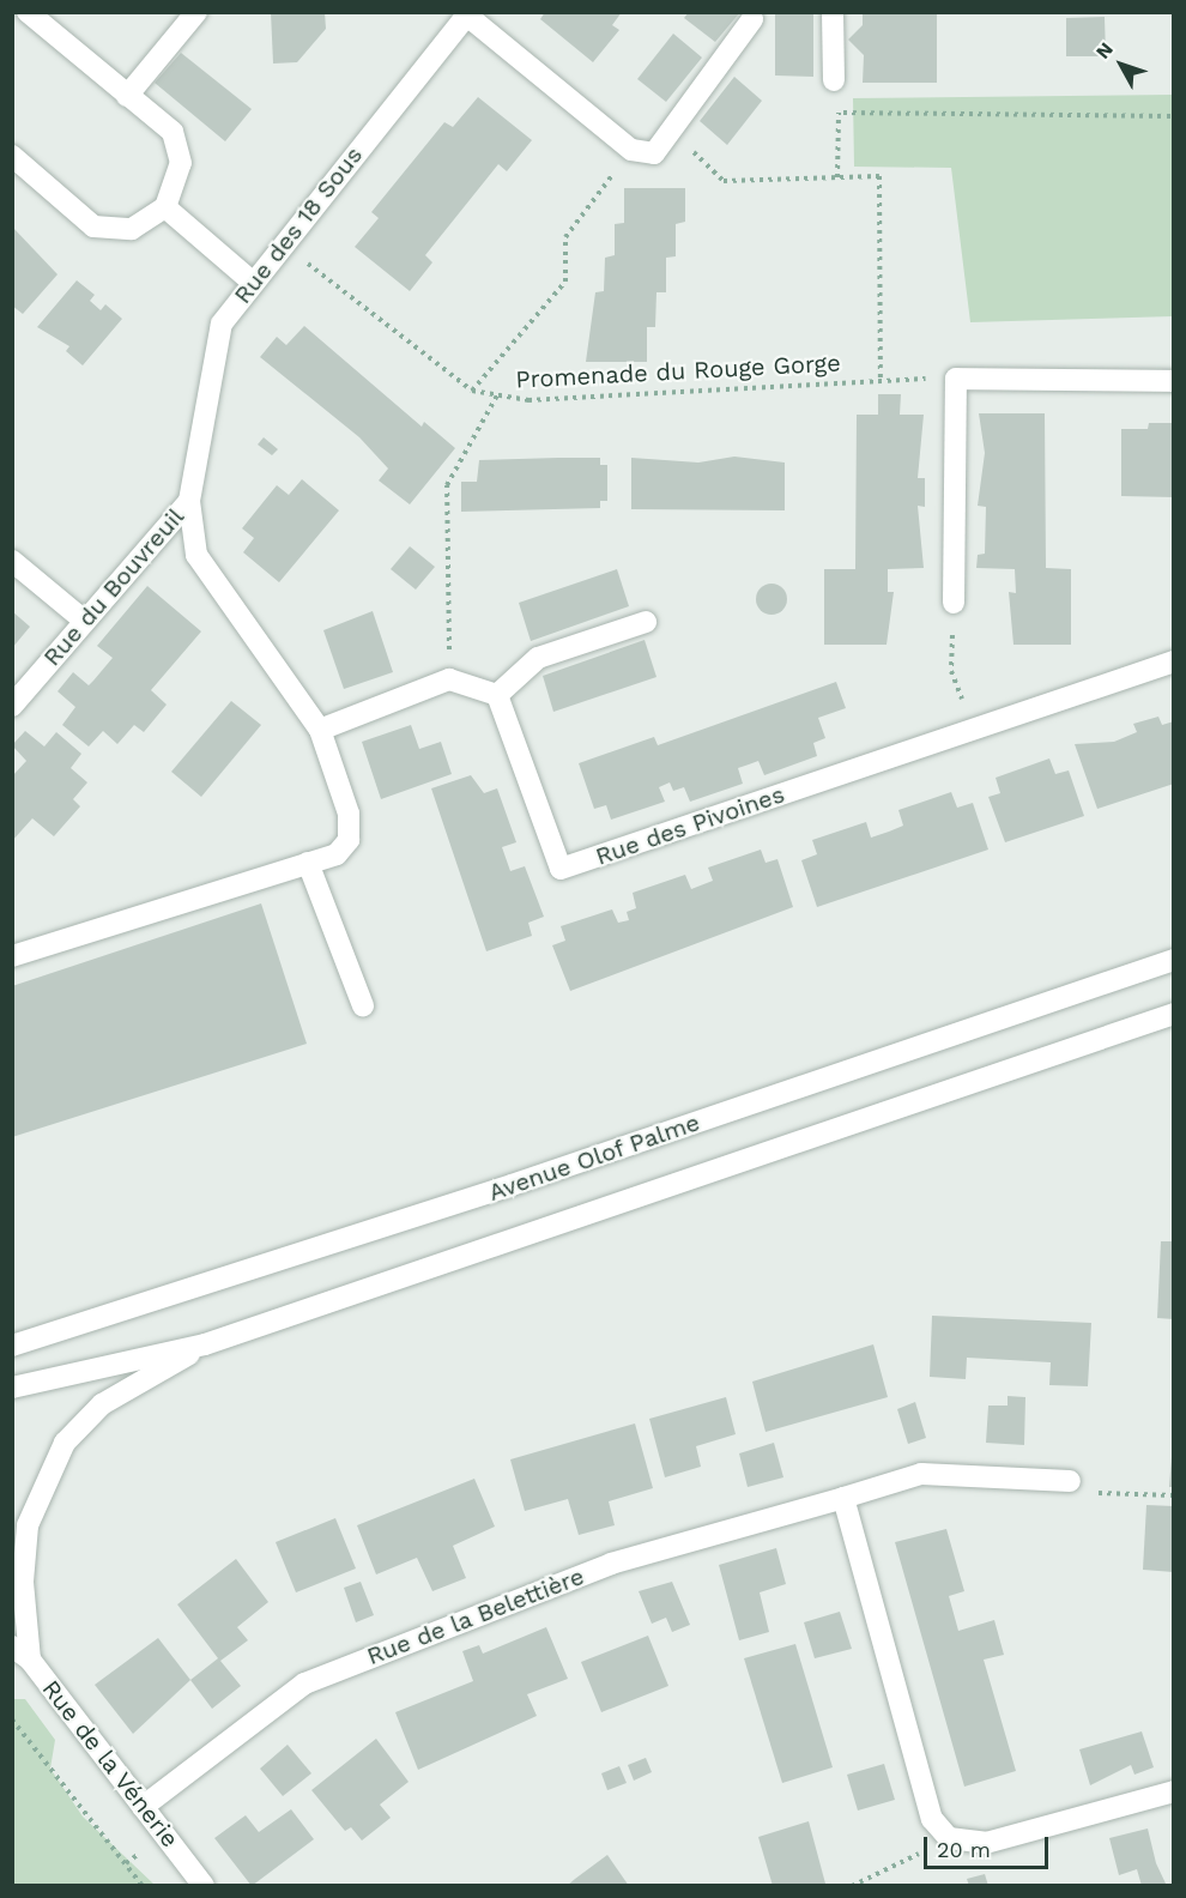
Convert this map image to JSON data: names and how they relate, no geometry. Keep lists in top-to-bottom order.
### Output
{
  "streets": {
    "street": [
      "Rue des 18 Sous",
      "Rue du Bouvreuil",
      "Rue des Pivoines",
      "Avenue Olof Palme",
      "Rue de la Belettière",
      "Rue de la Vénerie"
    ],
    "path": ["Promenade du Rouge Gorge"]
  },
  "crossings": [
    ["Rue des 18 Sous", "Promenade du Rouge Gorge"],
    ["Rue des 18 Sous", "Rue du Bouvreuil"],
    ["Rue de la Belettière", "Rue de la Vénerie"]
  ],
  "scale_bar": "20 m",
  "north": "top left"
}
